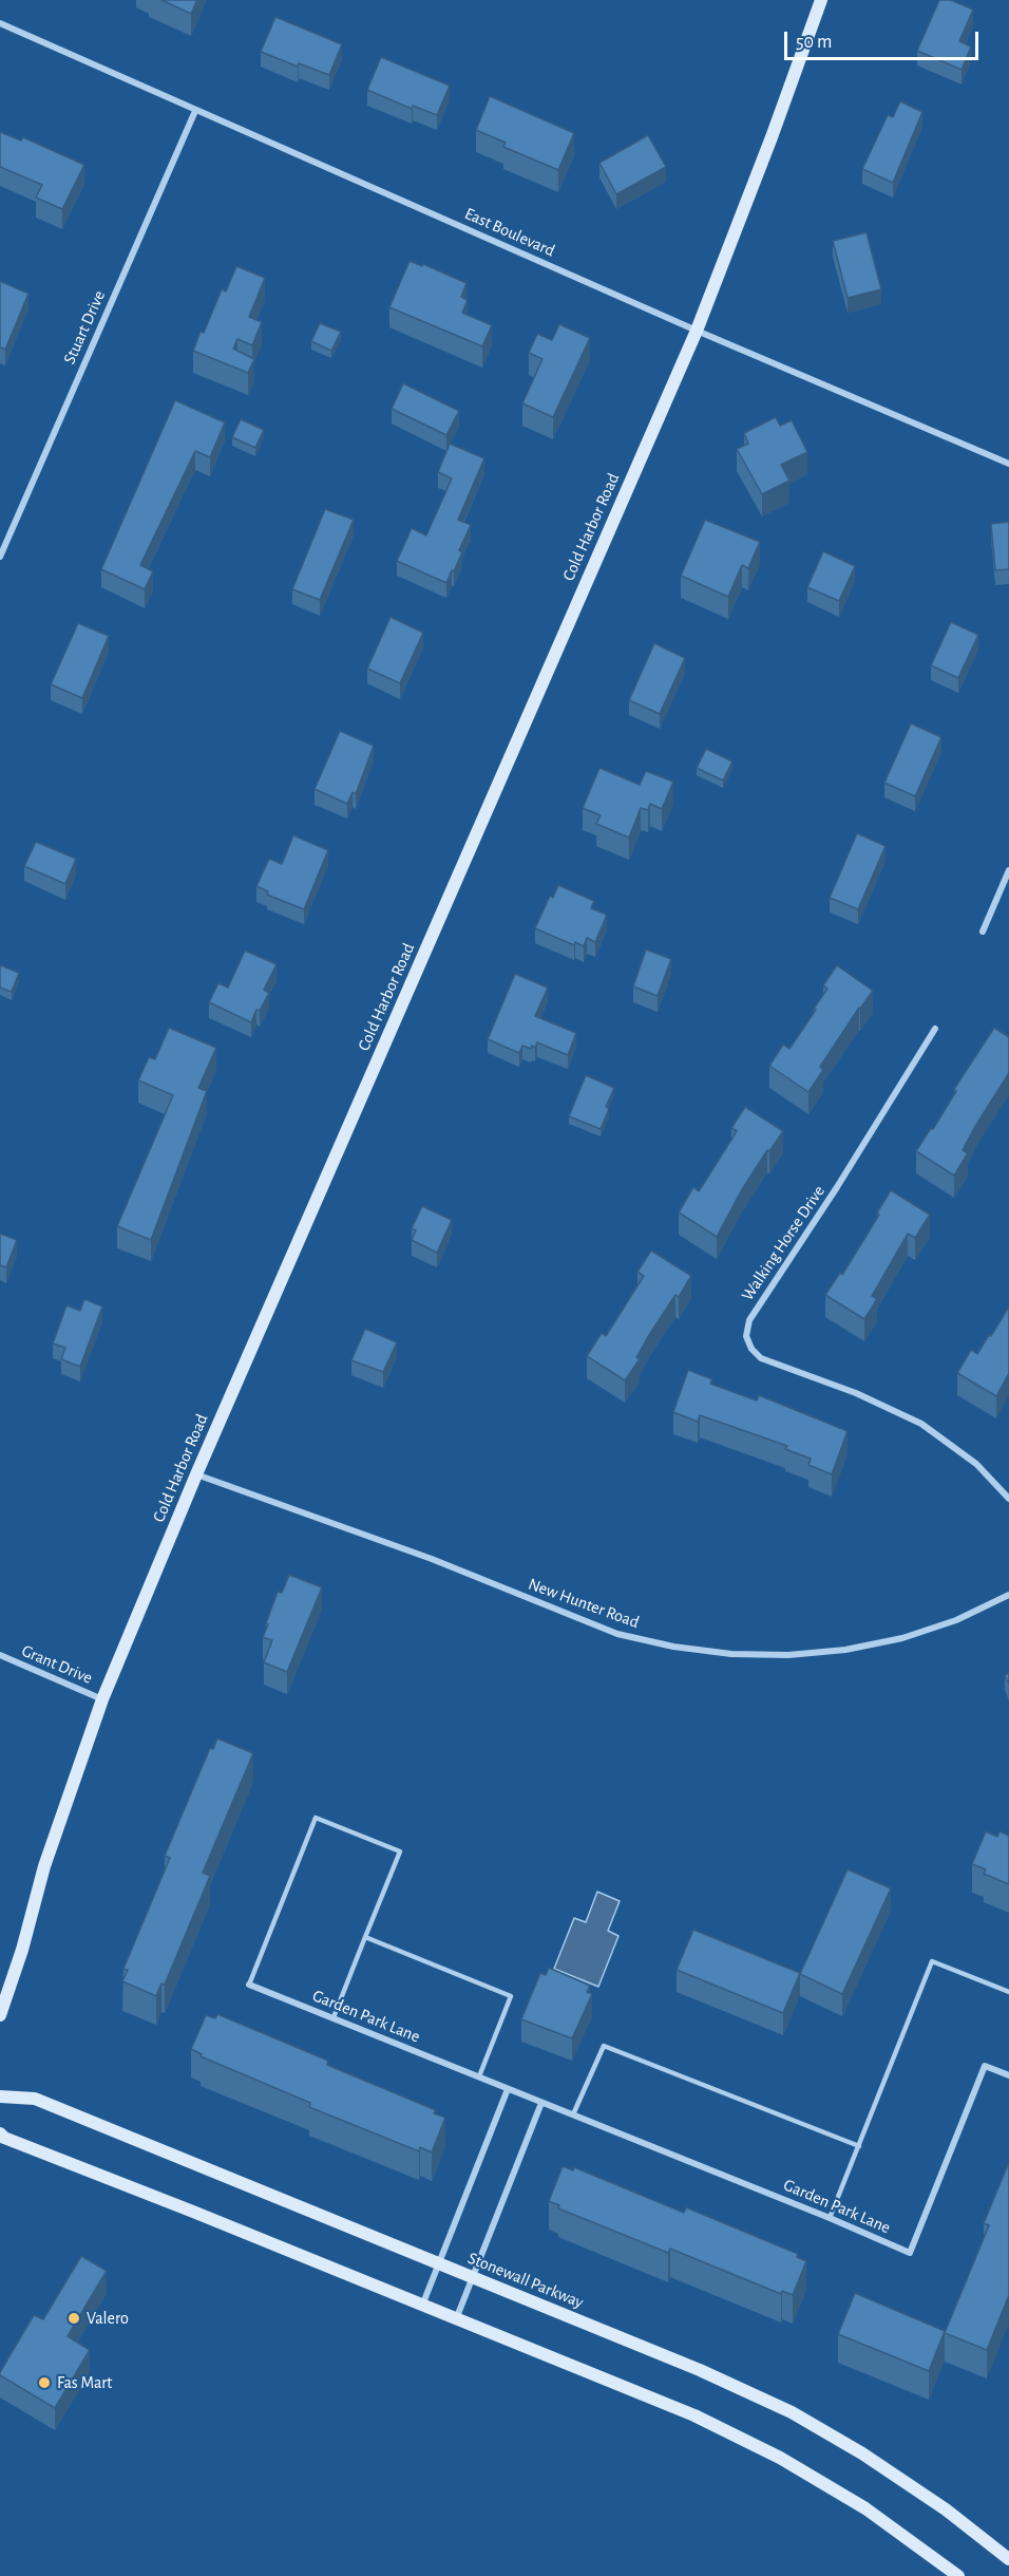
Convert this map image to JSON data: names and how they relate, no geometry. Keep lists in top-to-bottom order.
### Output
{
  "streets": {
    "street": [
      "East Boulevard",
      "Stuart Drive",
      "Cold Harbor Road",
      "Walking Horse Drive",
      "New Hunter Road",
      "Grant Drive",
      "Garden Park Lane",
      "Stonewall Parkway"
    ]
  },
  "crossings": [
    ["East Boulevard", "Stuart Drive"],
    ["East Boulevard", "Cold Harbor Road"],
    ["Cold Harbor Road", "New Hunter Road"],
    ["Cold Harbor Road", "Grant Drive"]
  ],
  "places": ["Valero", "Fas Mart"],
  "scale_bar": "50 m"
}
